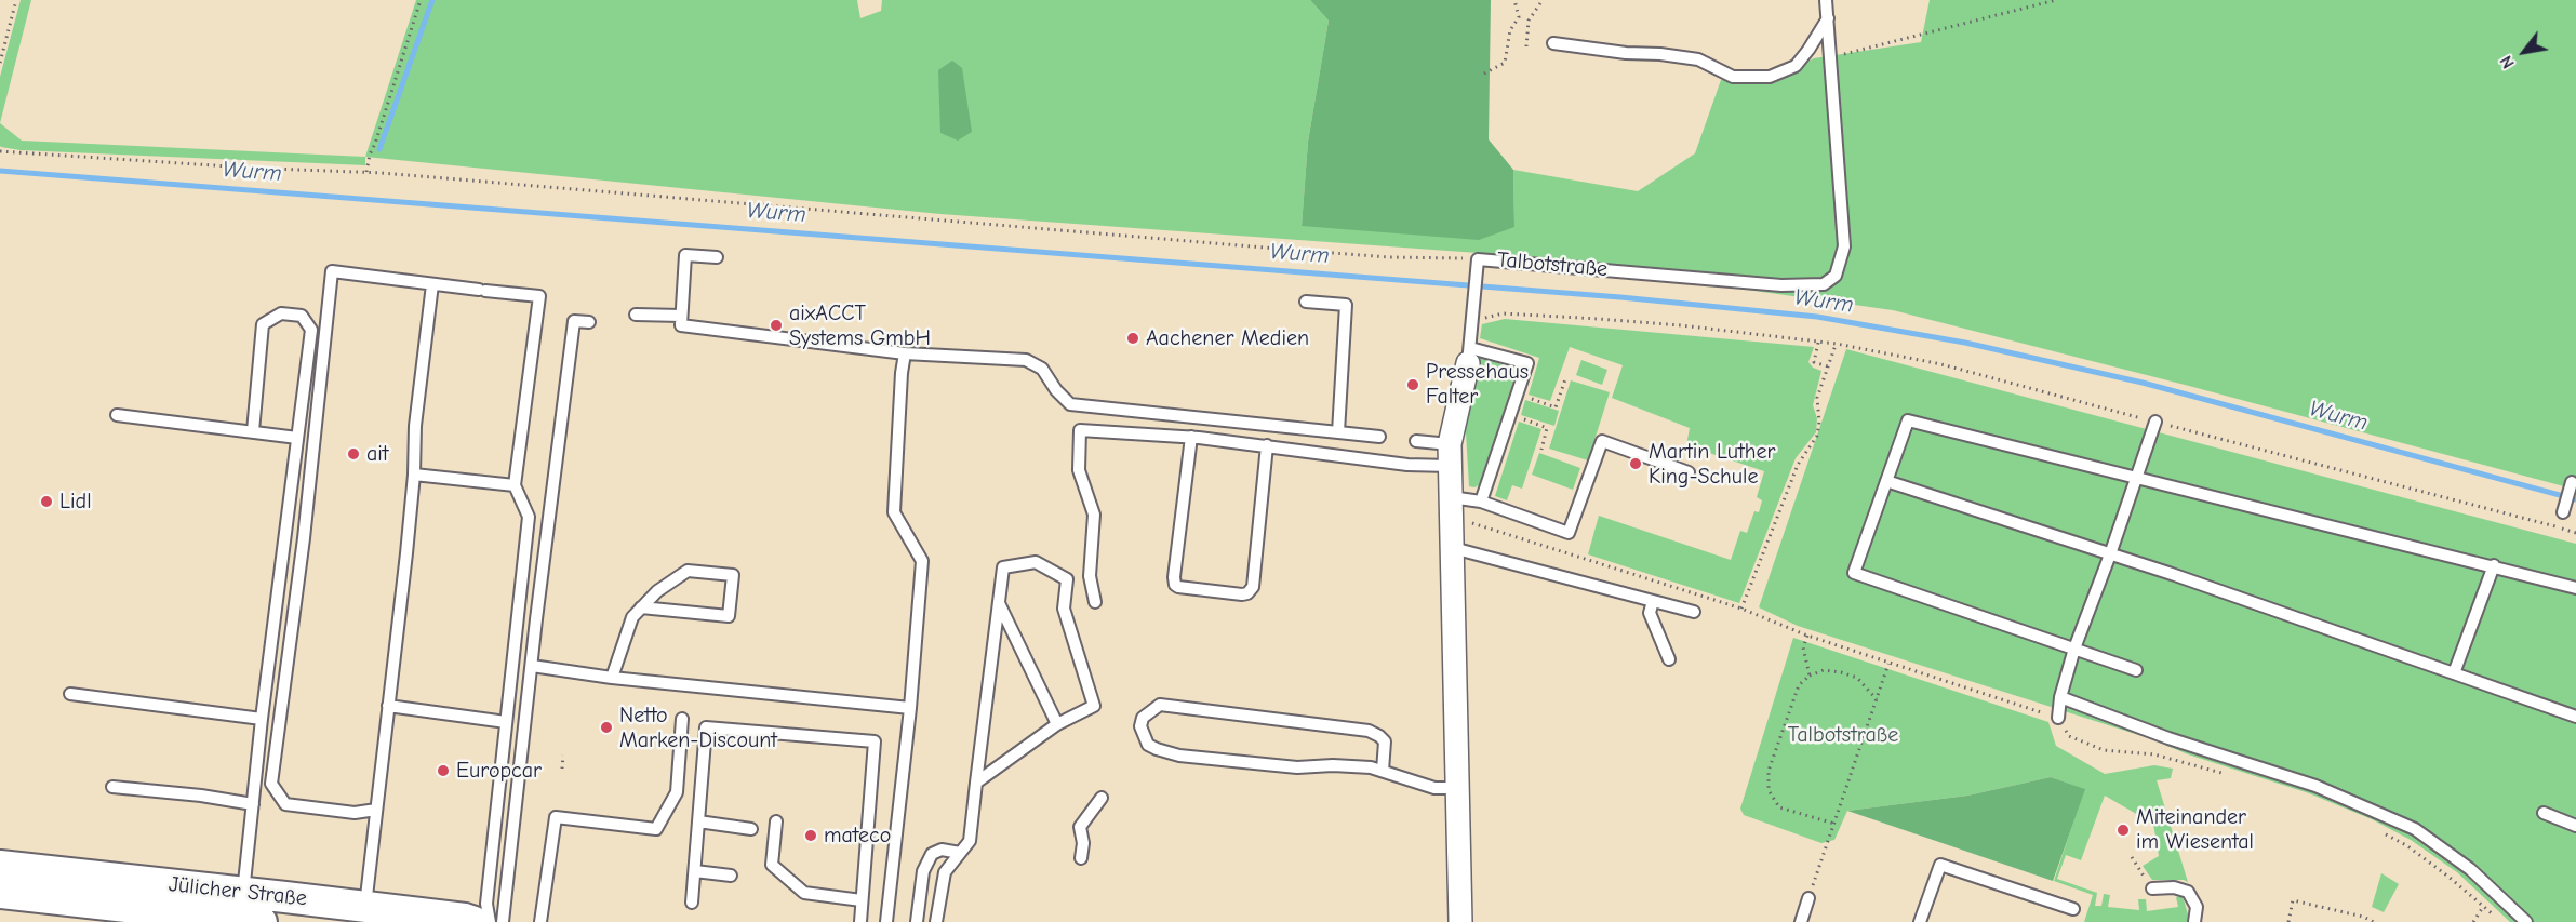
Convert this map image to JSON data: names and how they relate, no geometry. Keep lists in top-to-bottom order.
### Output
{
  "streets": {
    "main road": ["Jülicher Straße"],
    "street": ["Talbotstraße"]
  },
  "water": ["Wurm"],
  "parks": ["Talbotstraße"],
  "places": [
    "aixACCT Systems GmbH",
    "Aachener Medien",
    "Pressehaus Falter",
    "ait",
    "Martin Luther King-Schule",
    "Lidl",
    "Netto Marken-Discount",
    "Europcar",
    "Miteinander im Wiesental",
    "mateco"
  ],
  "north": "bottom left"
}
